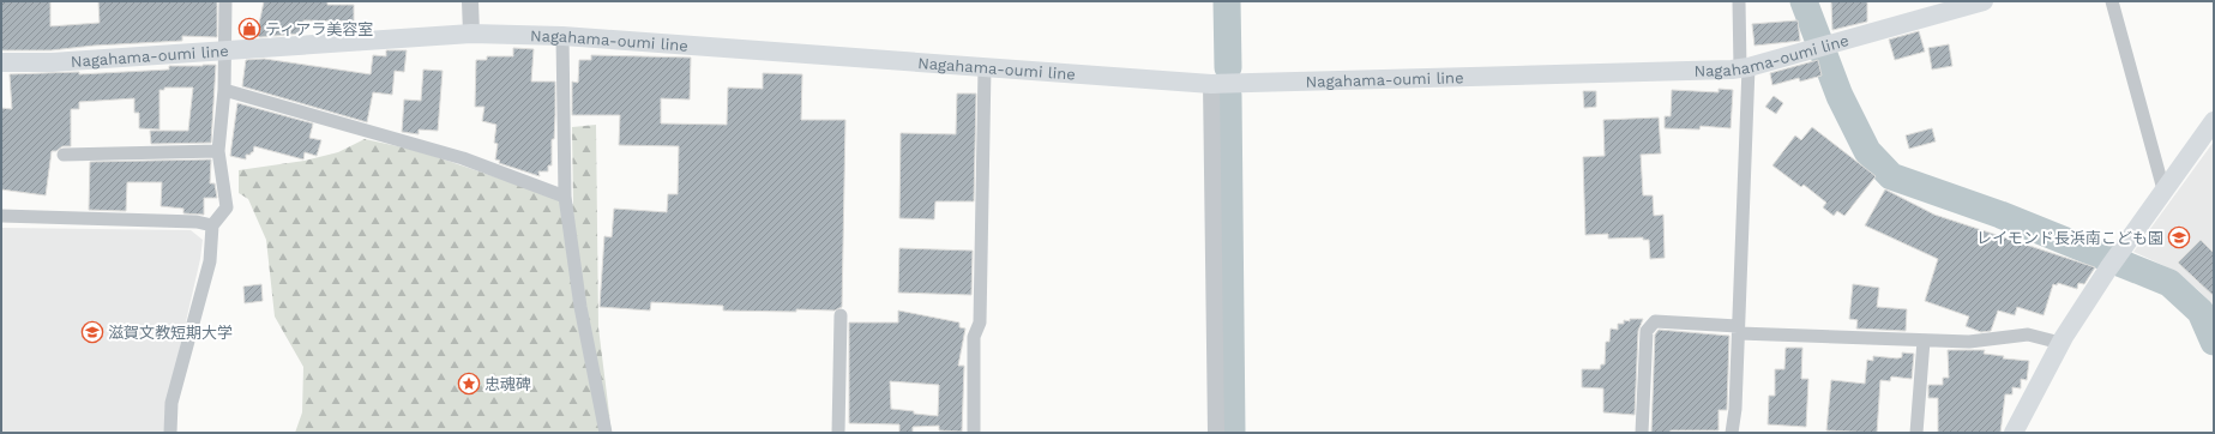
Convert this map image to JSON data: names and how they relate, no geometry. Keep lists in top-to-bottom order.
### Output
{
  "streets": {
    "main road": ["Nagahama-oumi line"]
  },
  "places": {
    "shop": ["ティアラ美容室"],
    "school or university": ["レイモンド長浜南こども園", "滋賀文教短期大学"],
    "place": ["忠魂碑"]
  }
}
